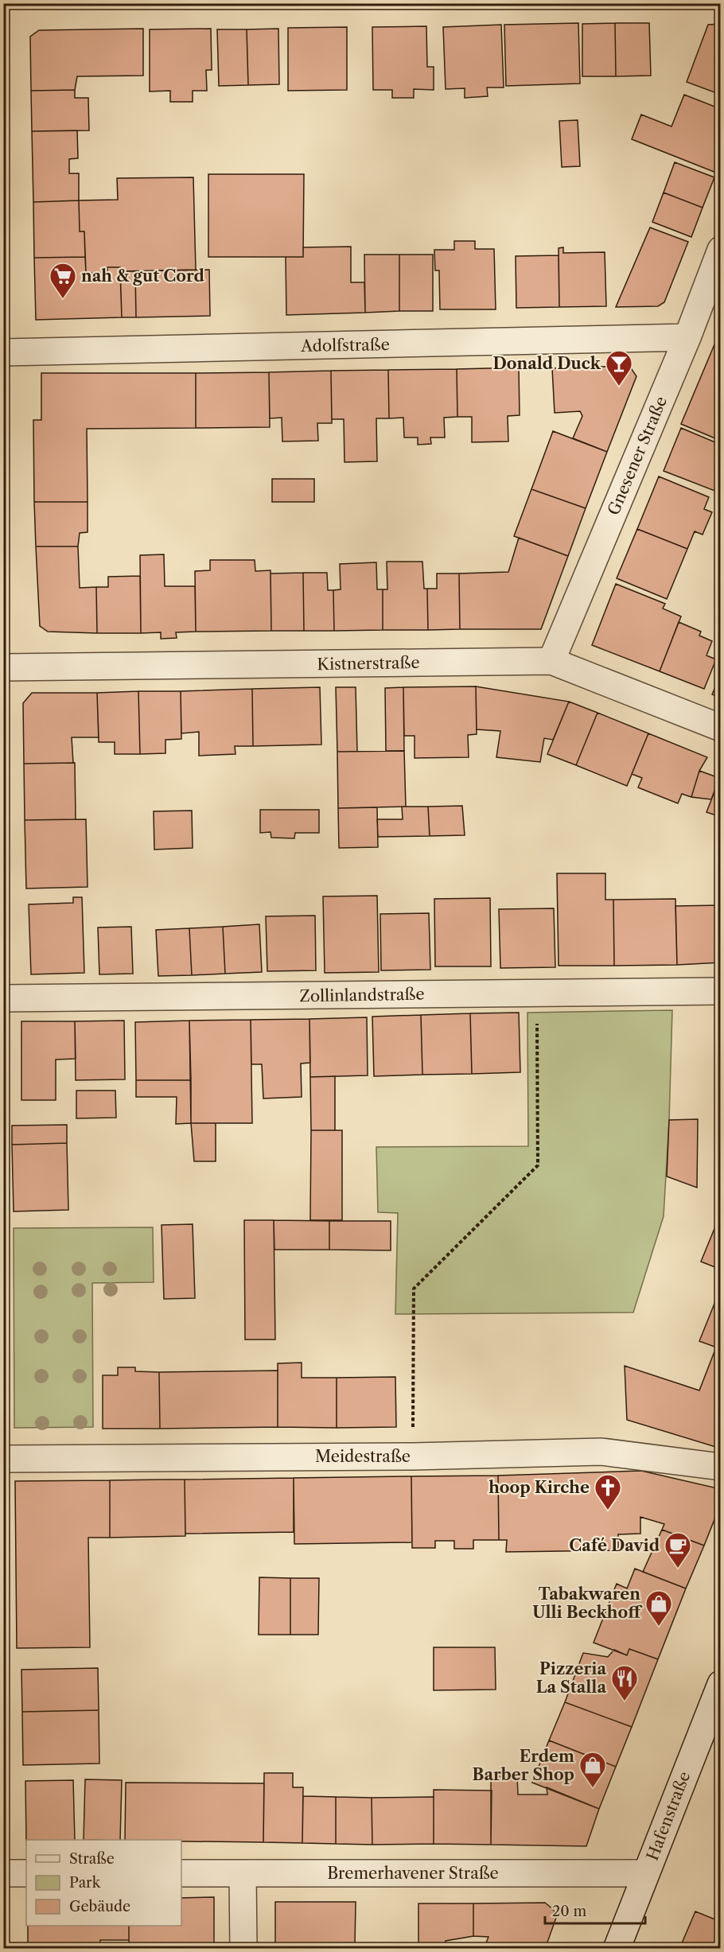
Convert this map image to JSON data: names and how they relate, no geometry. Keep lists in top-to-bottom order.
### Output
{
  "streets": {
    "street": [
      "Adolfstraße",
      "Gnesener Straße",
      "Kistnerstraße",
      "Zollinlandstraße",
      "Meidestraße",
      "Hafenstraße",
      "Bremerhavener Straße"
    ]
  },
  "crossings": [
    ["Adolfstraße", "Gnesener Straße"],
    ["Gnesener Straße", "Kistnerstraße"],
    ["Hafenstraße", "Bremerhavener Straße"]
  ],
  "places": {
    "supermarket": ["nah & gut Cord"],
    "bar": ["Donald Duck"],
    "church": ["hoop Kirche"],
    "cafe": ["Café David"],
    "shop": ["Tabakwaren Ulli Beckhoff", "Erdem Barber Shop"],
    "restaurant": ["Pizzeria La Stalla"]
  },
  "legend": ["Straße", "Park", "Gebäude"],
  "scale_bar": "20 m"
}
